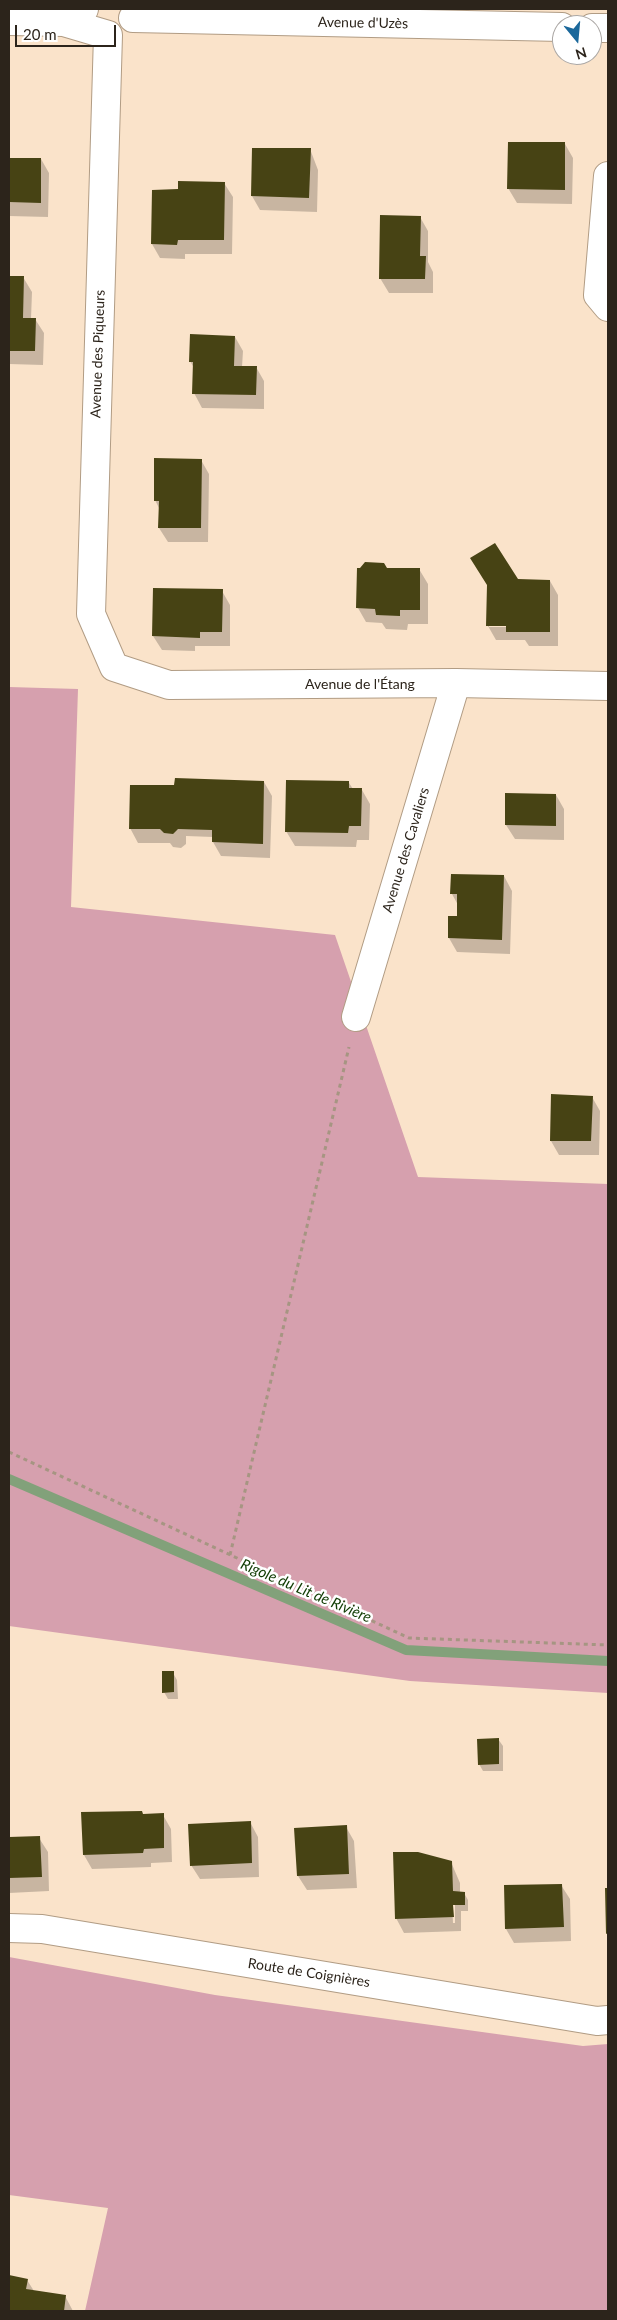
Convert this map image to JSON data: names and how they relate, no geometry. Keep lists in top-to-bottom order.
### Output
{
  "streets": {
    "street": [
      "Avenue d'Uzès",
      "Avenue des Piqueurs",
      "Avenue de l'Étang",
      "Avenue des Cavaliers",
      "Route de Coignières"
    ]
  },
  "crossings": [
    ["Avenue des Piqueurs", "Avenue de l'Étang"],
    ["Avenue de l'Étang", "Avenue des Cavaliers"]
  ],
  "water": ["Rigole du Lit de Rivière"],
  "scale_bar": "20 m",
  "north": "bottom"
}
